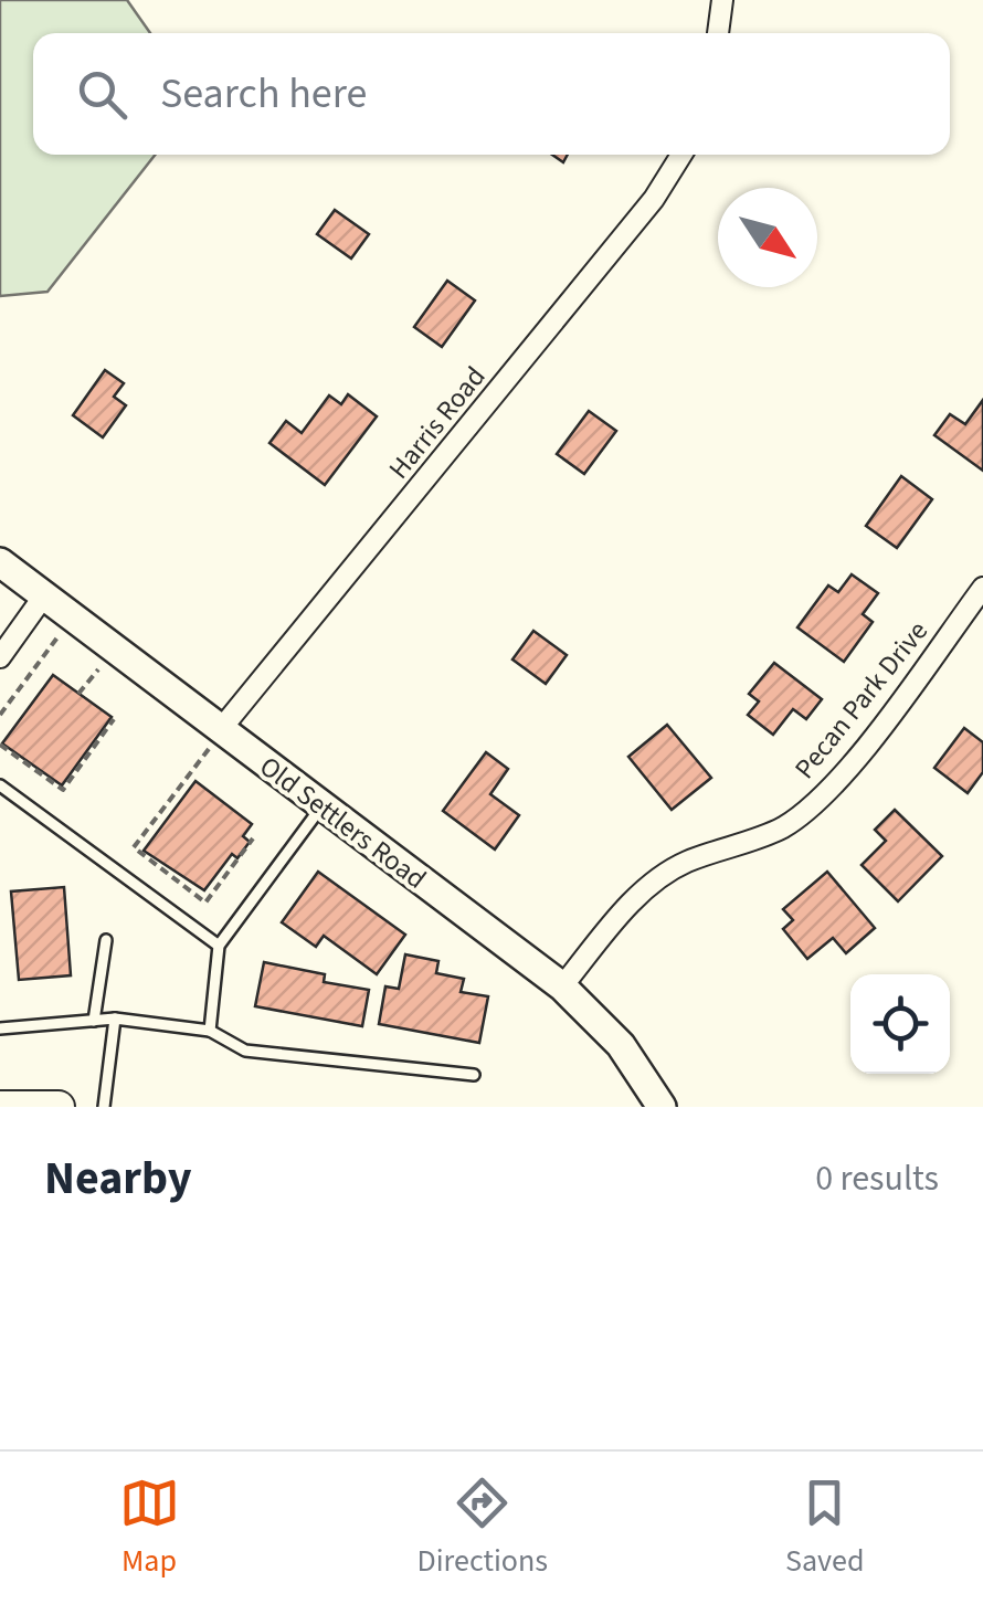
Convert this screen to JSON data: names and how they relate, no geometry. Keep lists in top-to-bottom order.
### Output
{
  "streets": {
    "main road": ["Old Settlers Road"],
    "street": ["Harris Road", "Pecan Park Drive"]
  },
  "crossings": [
    ["Harris Road", "Old Settlers Road"],
    ["Pecan Park Drive", "Old Settlers Road"]
  ],
  "north": "bottom right",
  "page": {
    "search": "Search here",
    "heading": ["Nearby", "0 results"],
    "nav": ["Map", "Directions", "Saved"]
  }
}
